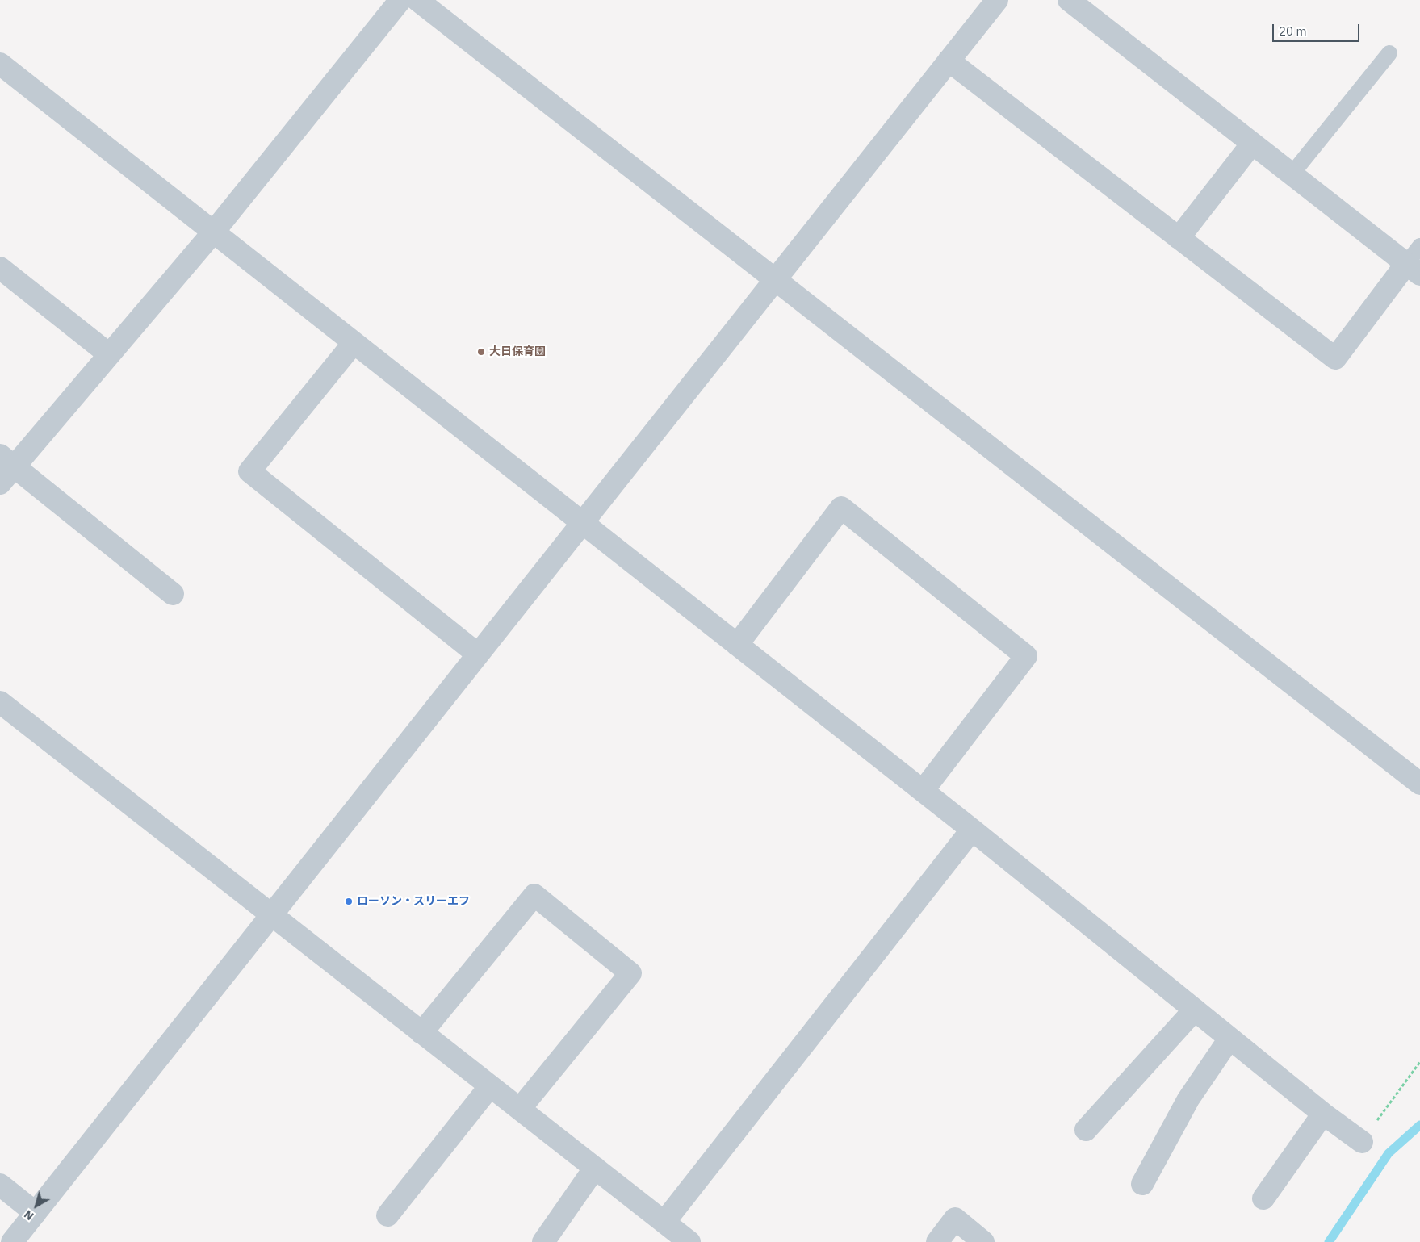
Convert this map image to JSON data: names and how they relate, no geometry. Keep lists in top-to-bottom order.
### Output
{
  "places": ["大日保育園", "ローソン・スリーエフ"],
  "scale_bar": "20 m",
  "north": "bottom left"
}
